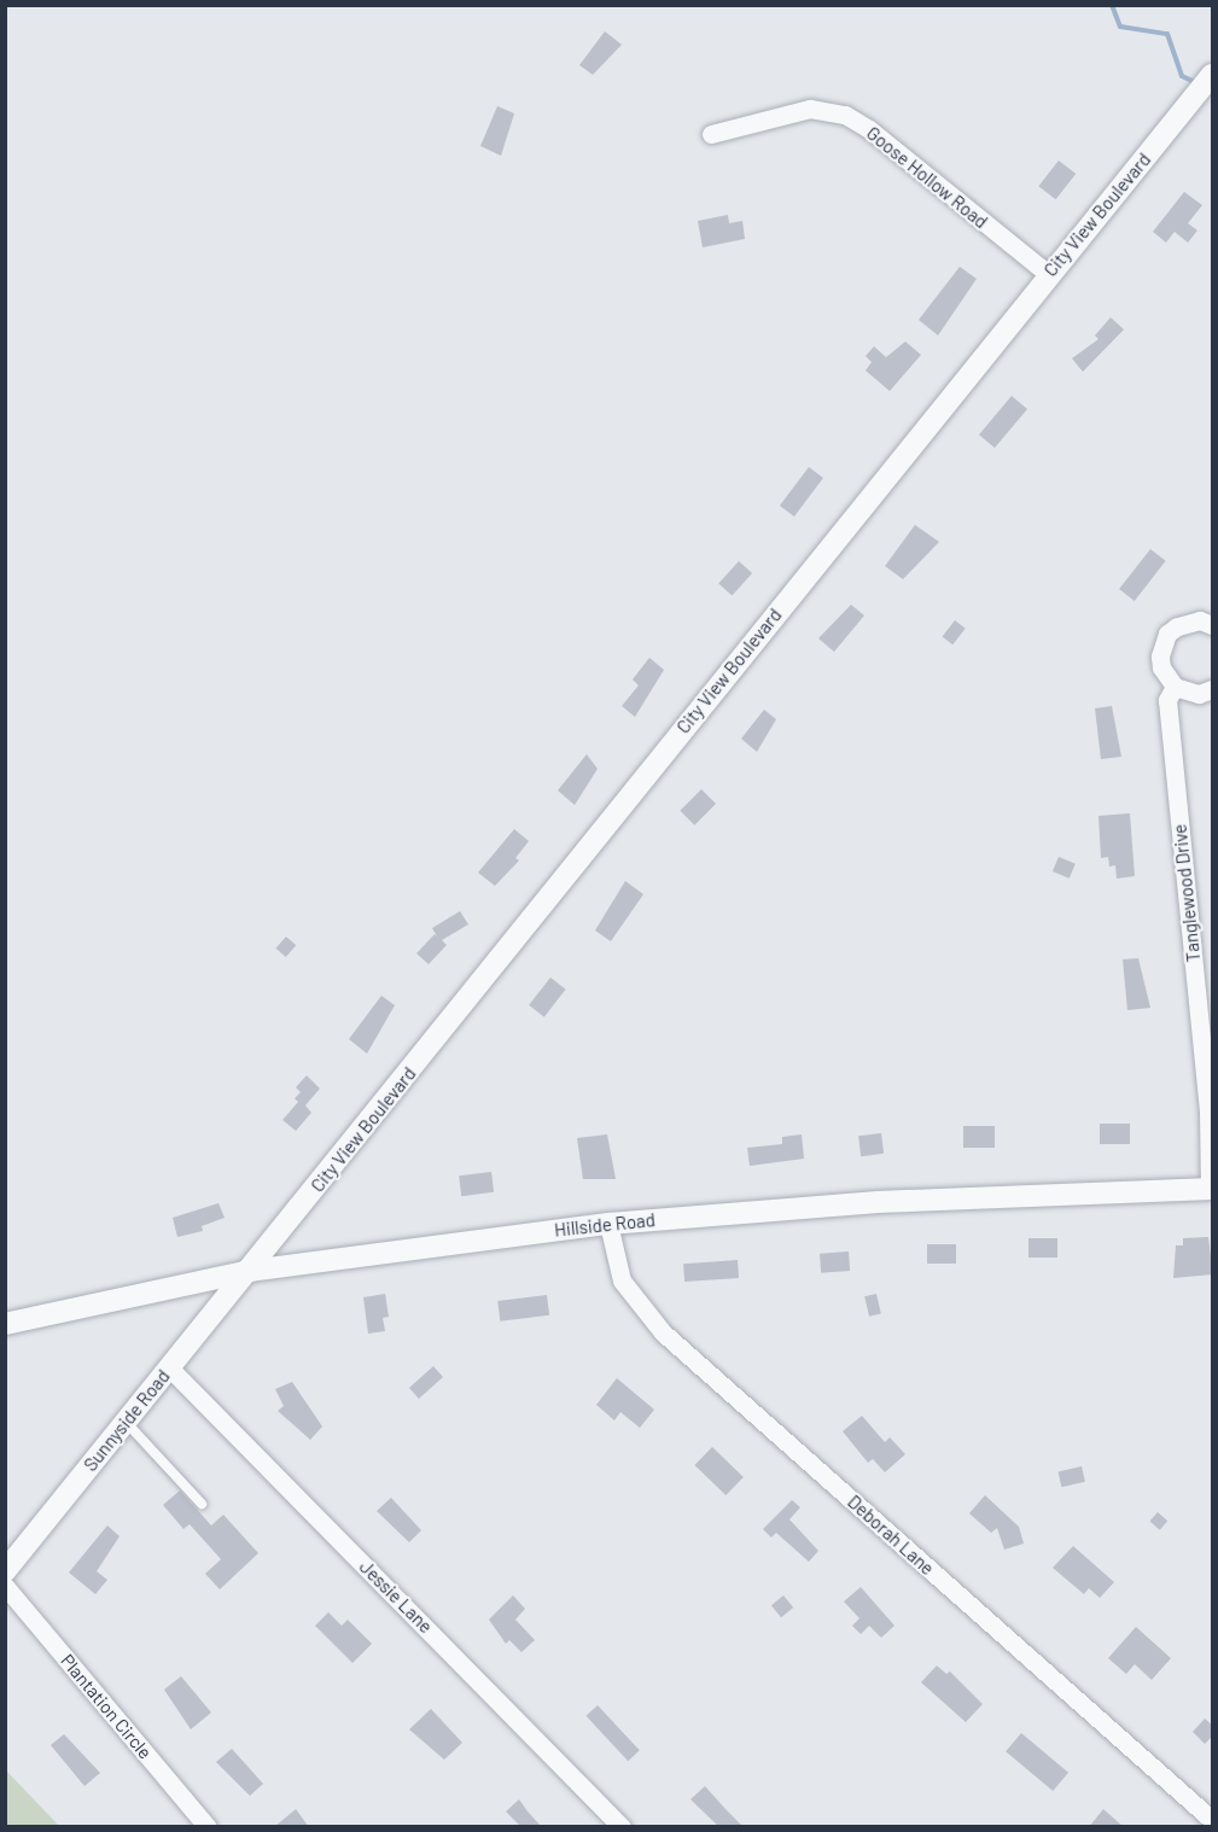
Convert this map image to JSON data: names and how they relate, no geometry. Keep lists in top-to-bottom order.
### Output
{
  "streets": {
    "street": [
      "Goose Hollow Road",
      "City View Boulevard",
      "Tanglewood Drive",
      "Hillside Road",
      "Sunnyside Road",
      "Deborah Lane",
      "Jessie Lane",
      "Plantation Circle"
    ]
  },
  "crossings": [
    ["Goose Hollow Road", "City View Boulevard"],
    ["City View Boulevard", "Hillside Road"],
    ["City View Boulevard", "Sunnyside Road"],
    ["Tanglewood Drive", "Hillside Road"],
    ["Hillside Road", "Sunnyside Road"],
    ["Hillside Road", "Deborah Lane"],
    ["Sunnyside Road", "Jessie Lane"]
  ]
}
